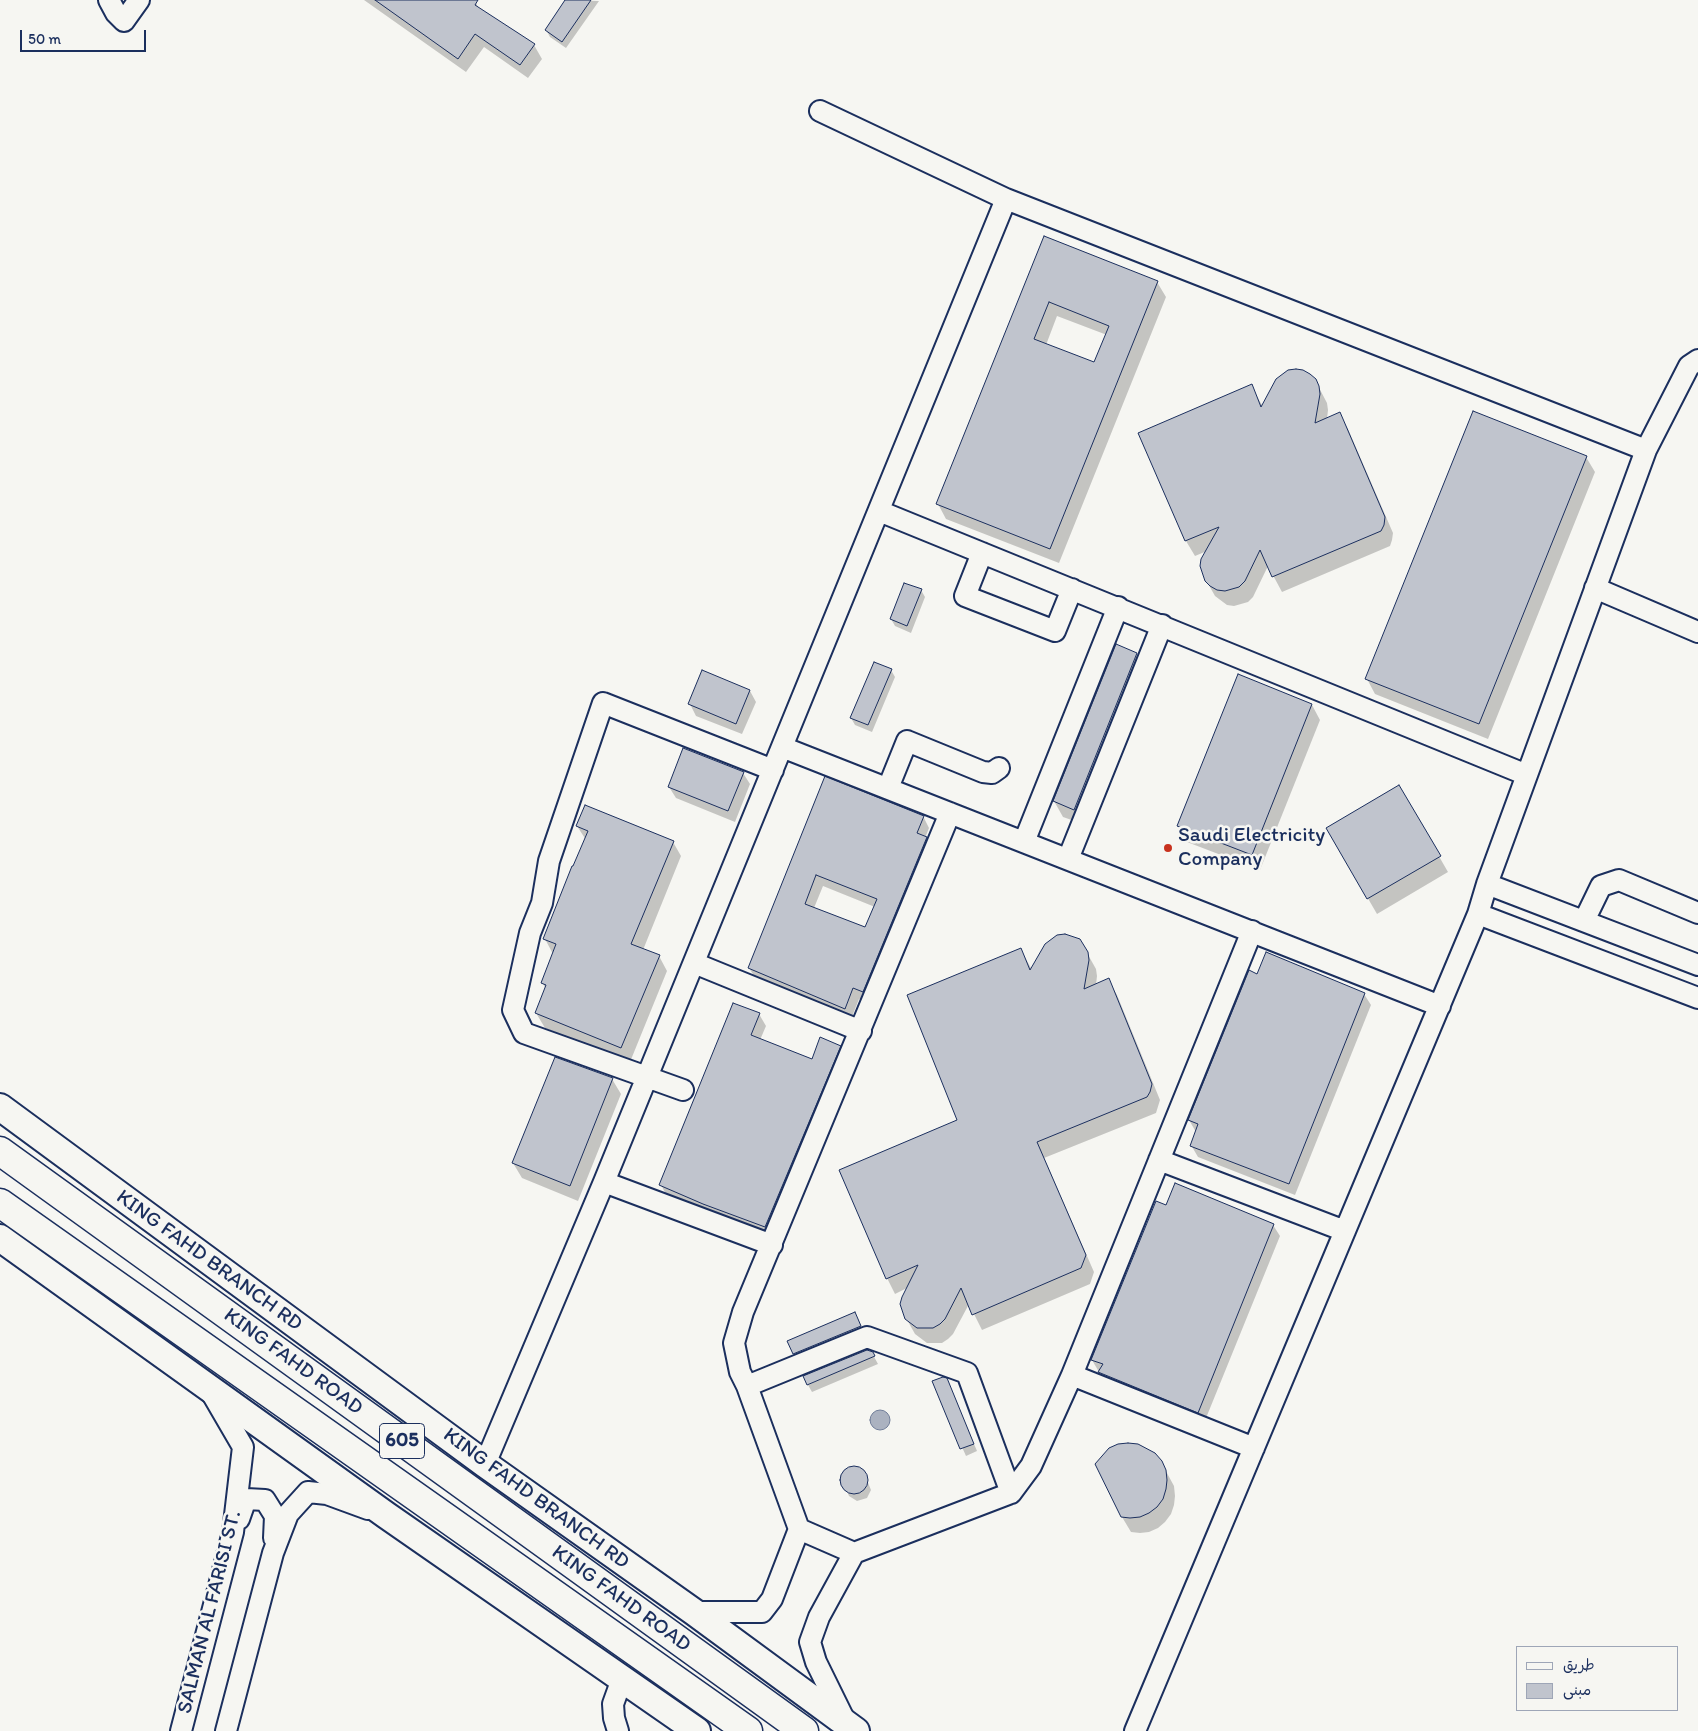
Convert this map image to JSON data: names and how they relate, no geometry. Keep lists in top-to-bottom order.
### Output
{
  "streets": {
    "highway": ["KING FAHD ROAD", "605"],
    "main road": ["KING FAHD BRANCH RD"],
    "street": ["SALMAN AL FARISI ST."]
  },
  "places": ["Saudi Electricity Company"],
  "legend": ["طريق", "مبنى"],
  "scale_bar": "50 m"
}
